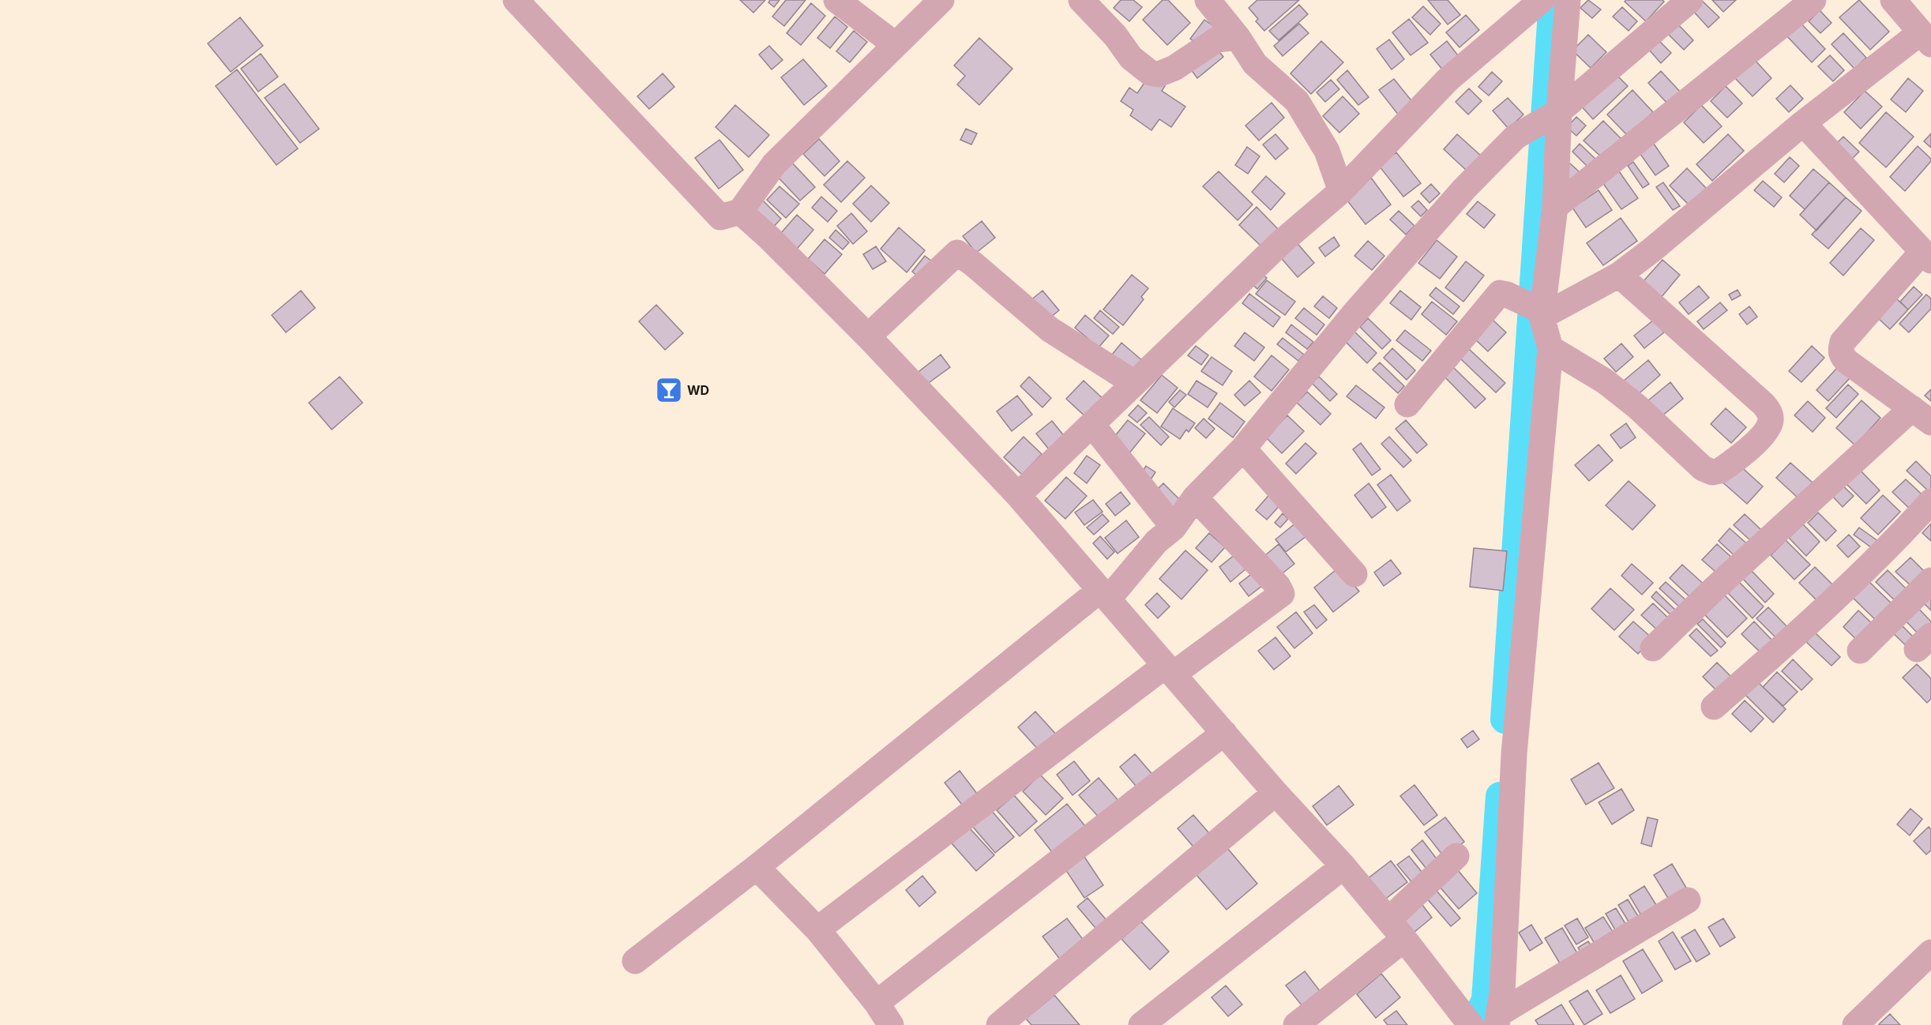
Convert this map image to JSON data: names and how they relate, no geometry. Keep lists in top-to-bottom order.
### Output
{
  "places": {
    "bar": ["WD"]
  }
}
